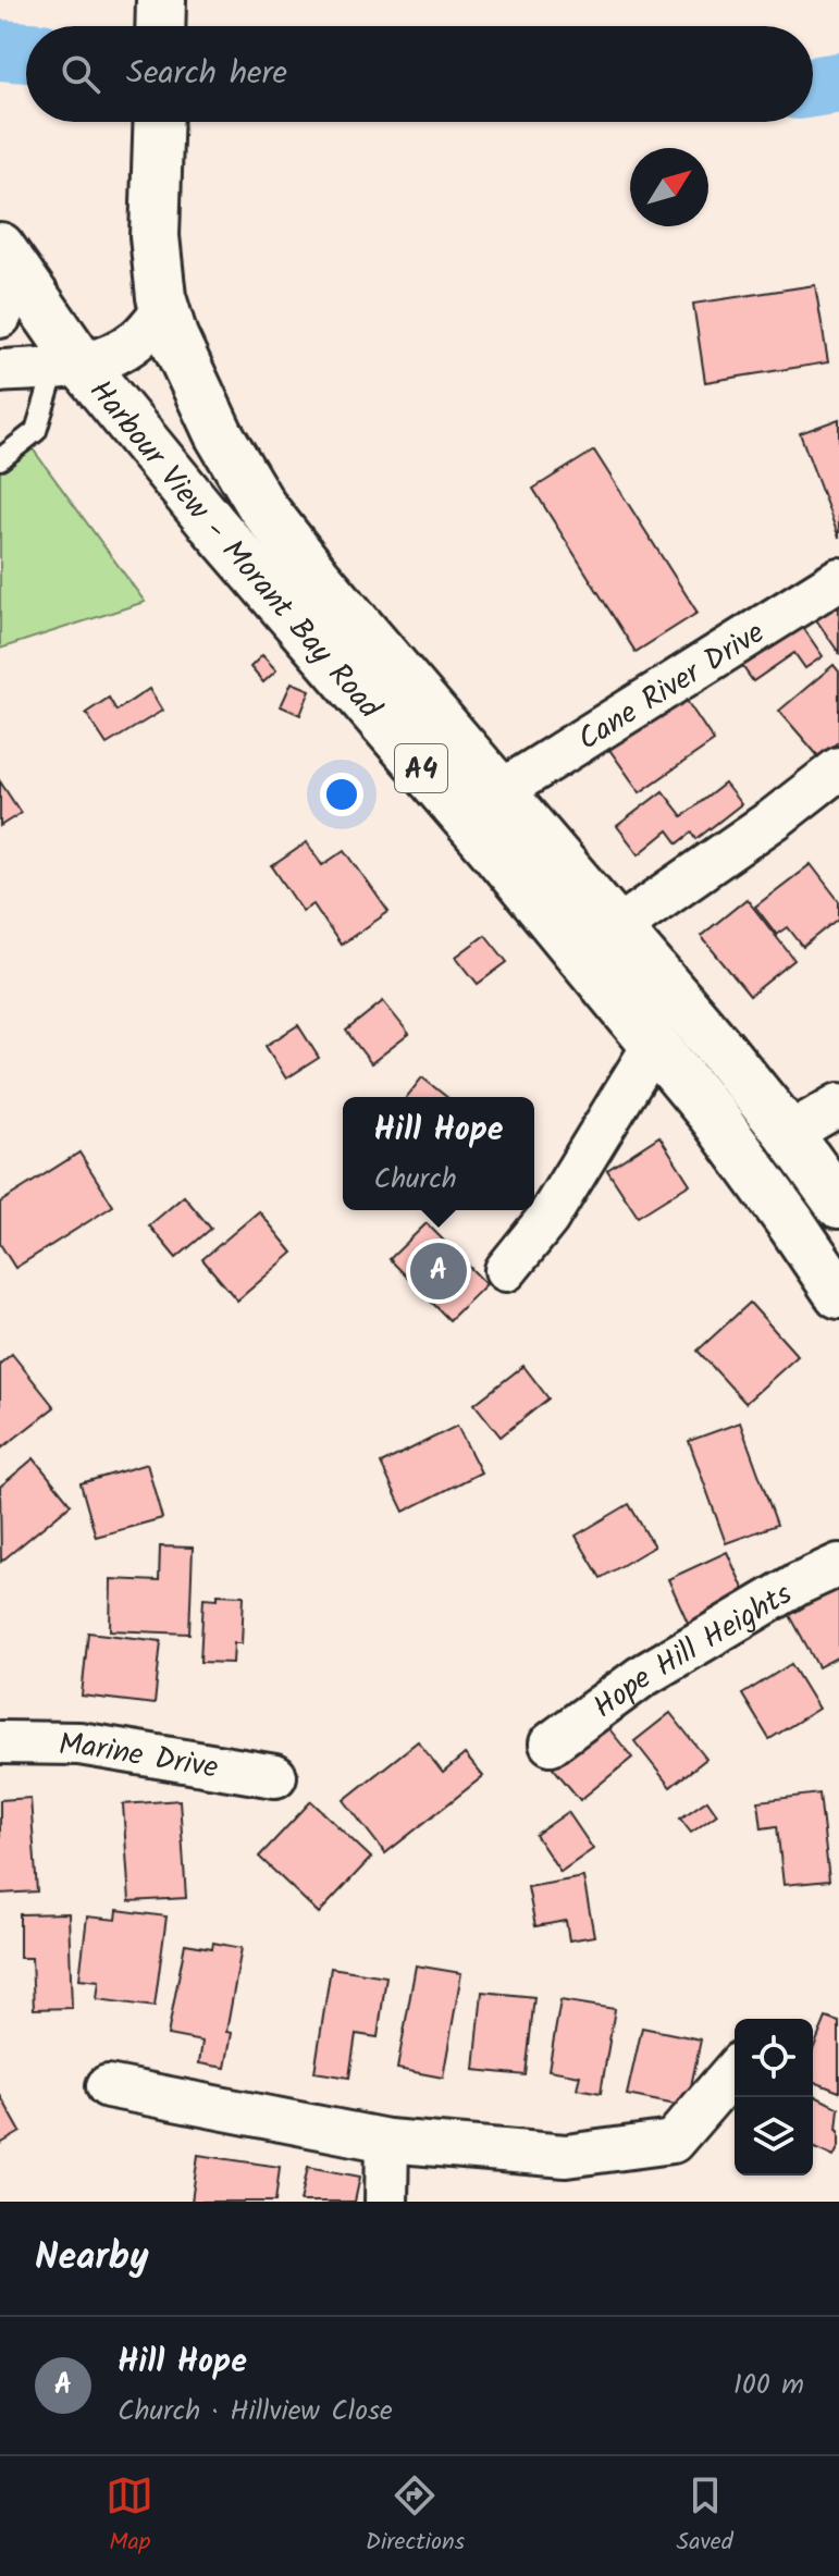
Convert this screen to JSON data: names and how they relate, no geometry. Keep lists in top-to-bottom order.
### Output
{
  "streets": {
    "highway": ["Harbour View - Morant Bay Road", "A4"],
    "street": ["Cane River Drive", "Hope Hill Heights", "Marine Drive"]
  },
  "crossings": [
    ["Harbour View - Morant Bay Road", "Cane River Drive"]
  ],
  "north": "top right",
  "page": {
    "search": "Search here",
    "popup": ["Hill Hope", "Church"],
    "pins": "A",
    "heading": "Nearby",
    "list": [
      {
        "mark": "A",
        "name": "Hill Hope",
        "note": "Church · Hillview Close",
        "value": "100 m"
      }
    ],
    "nav": ["Map", "Directions", "Saved"]
  }
}
